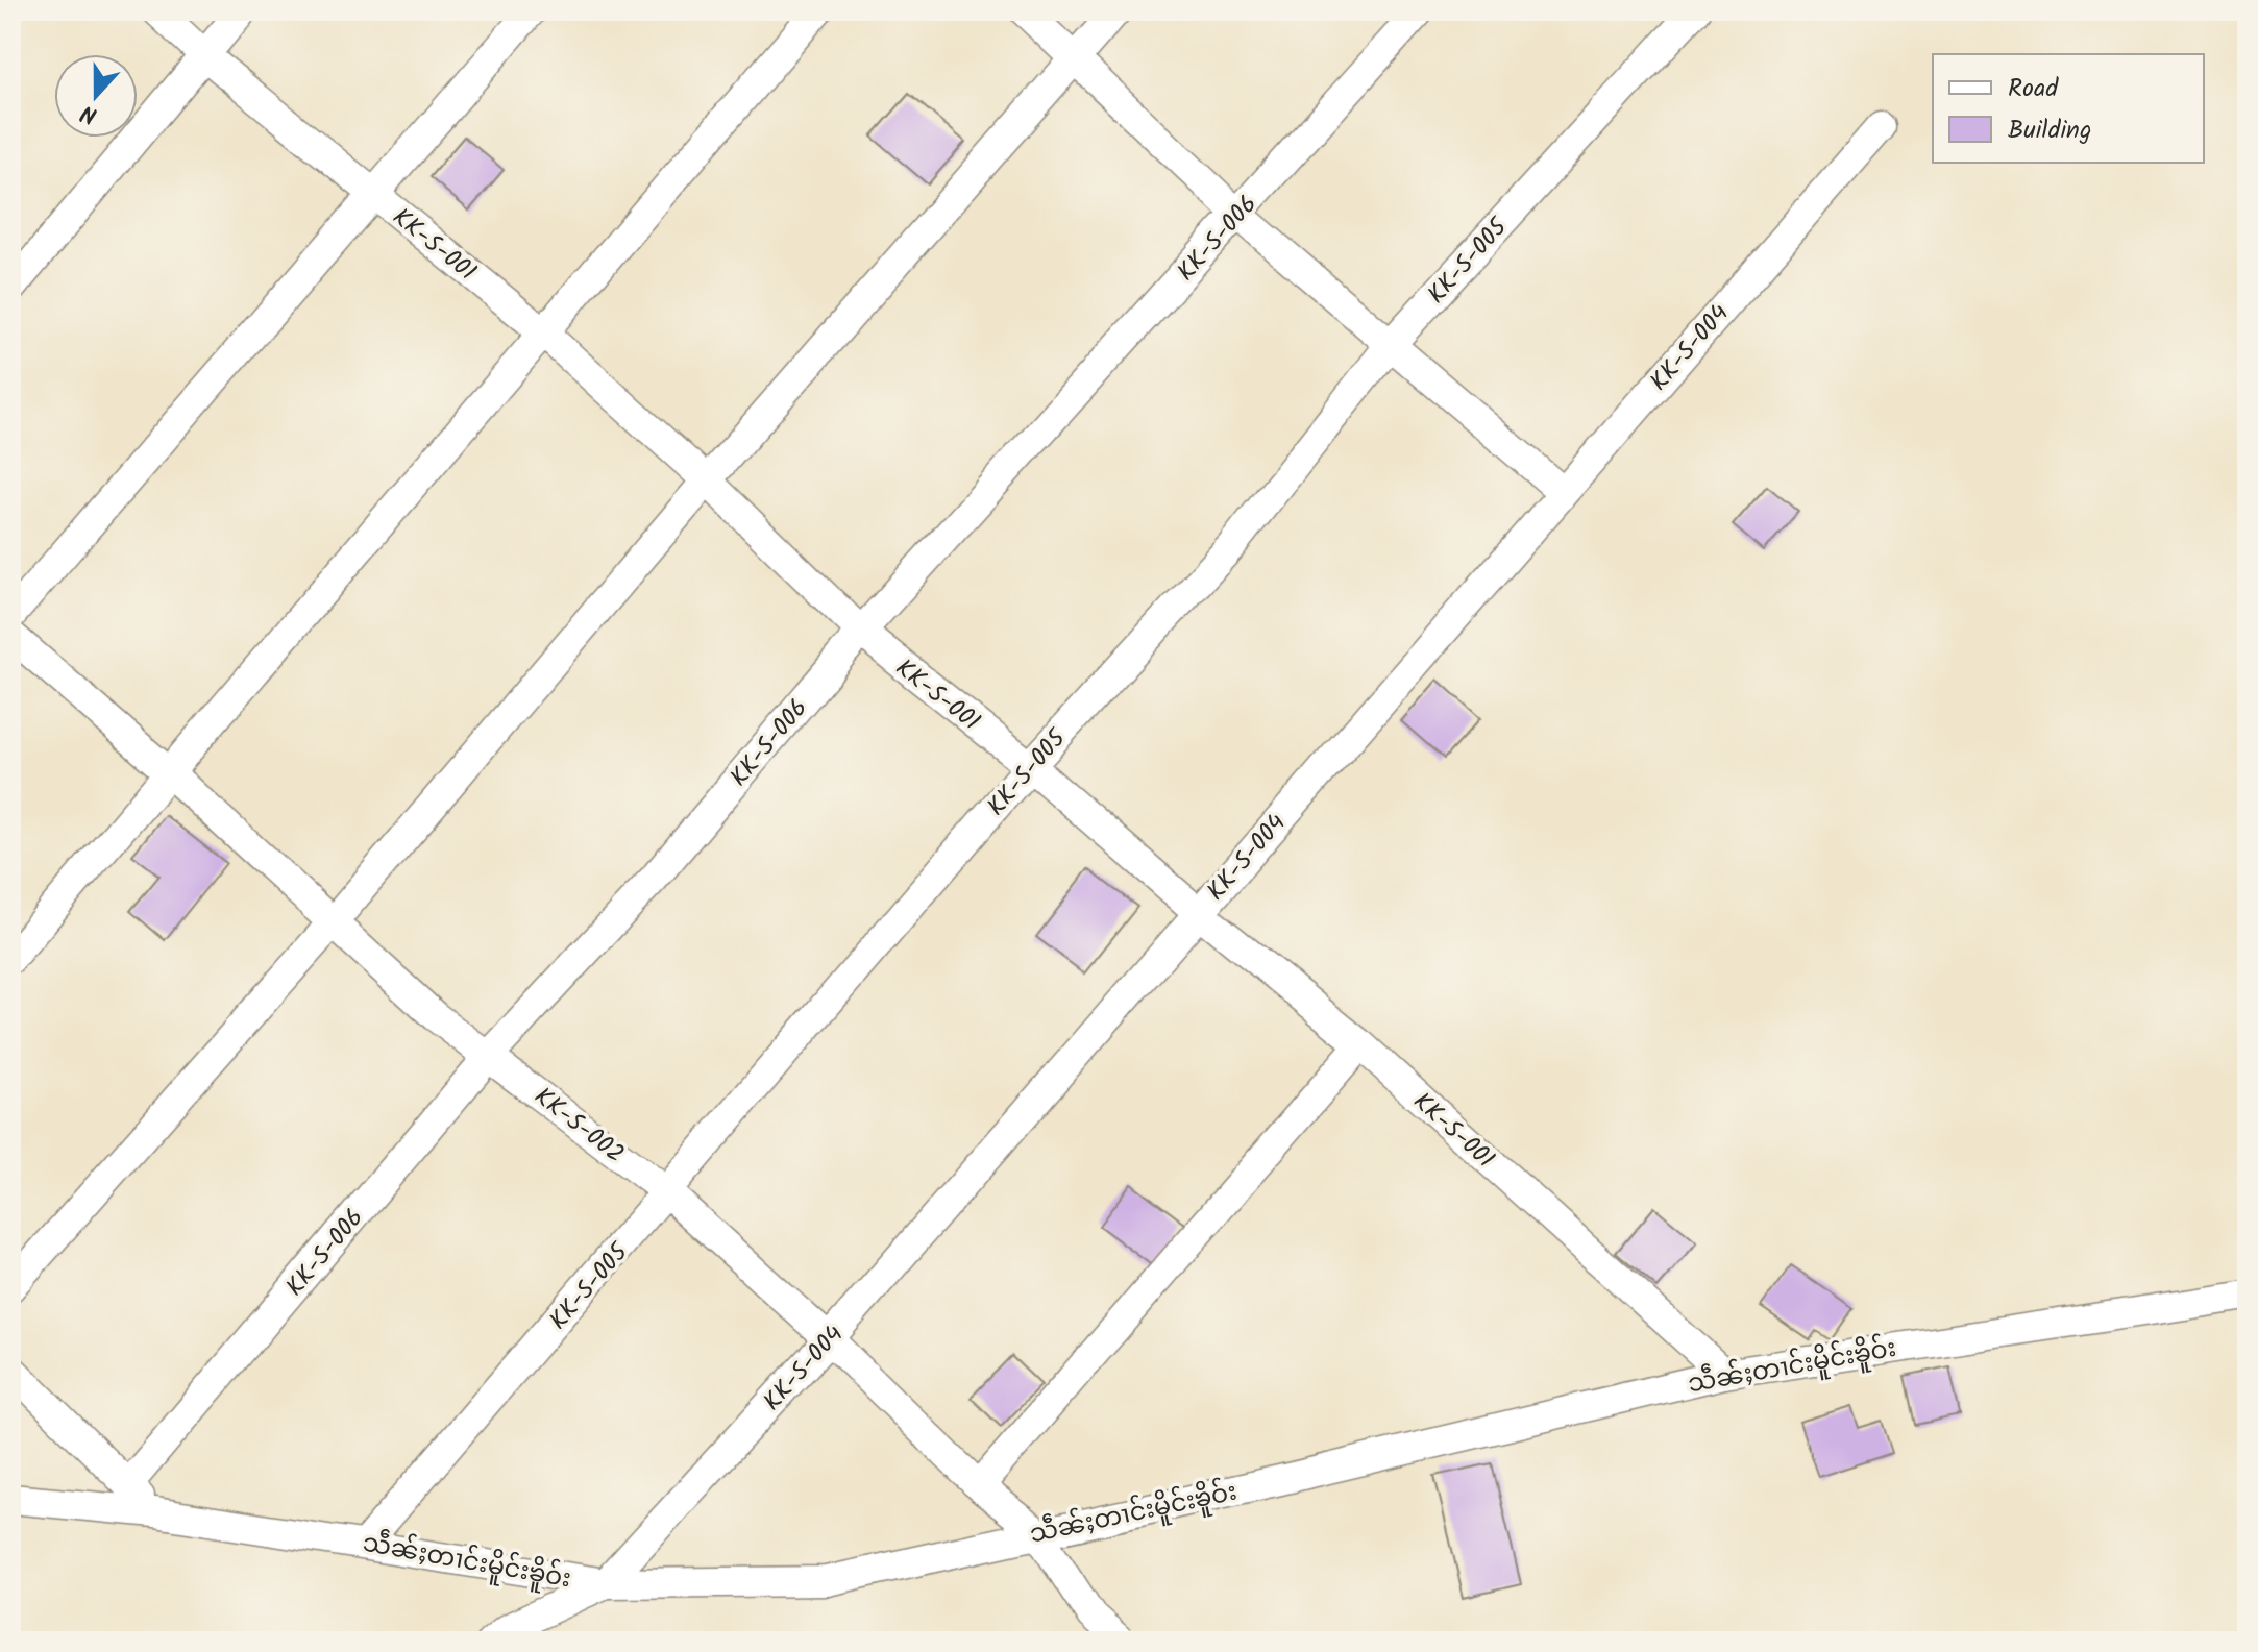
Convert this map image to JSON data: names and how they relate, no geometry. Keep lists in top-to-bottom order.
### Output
{
  "streets": {
    "street": [
      "KK-S-006",
      "KK-S-001",
      "KK-S-005",
      "KK-S-004",
      "KK-S-002",
      "သဵၼ်ႈတၢင်းမိူင်းၶိူဝ်း"
    ]
  },
  "crossings": [
    ["KK-S-006", "KK-S-001"],
    ["KK-S-006", "KK-S-002"],
    ["KK-S-001", "KK-S-005"],
    ["KK-S-001", "KK-S-004"],
    ["KK-S-001", "သဵၼ်ႈတၢင်းမိူင်းၶိူဝ်း"],
    ["KK-S-005", "KK-S-002"],
    ["KK-S-005", "သဵၼ်ႈတၢင်းမိူင်းၶိူဝ်း"],
    ["KK-S-004", "KK-S-002"],
    ["KK-S-004", "သဵၼ်ႈတၢင်းမိူင်းၶိူဝ်း"],
    ["KK-S-002", "သဵၼ်ႈတၢင်းမိူင်းၶိူဝ်း"]
  ],
  "legend": ["Road", "Building"],
  "north": "bottom"
}
